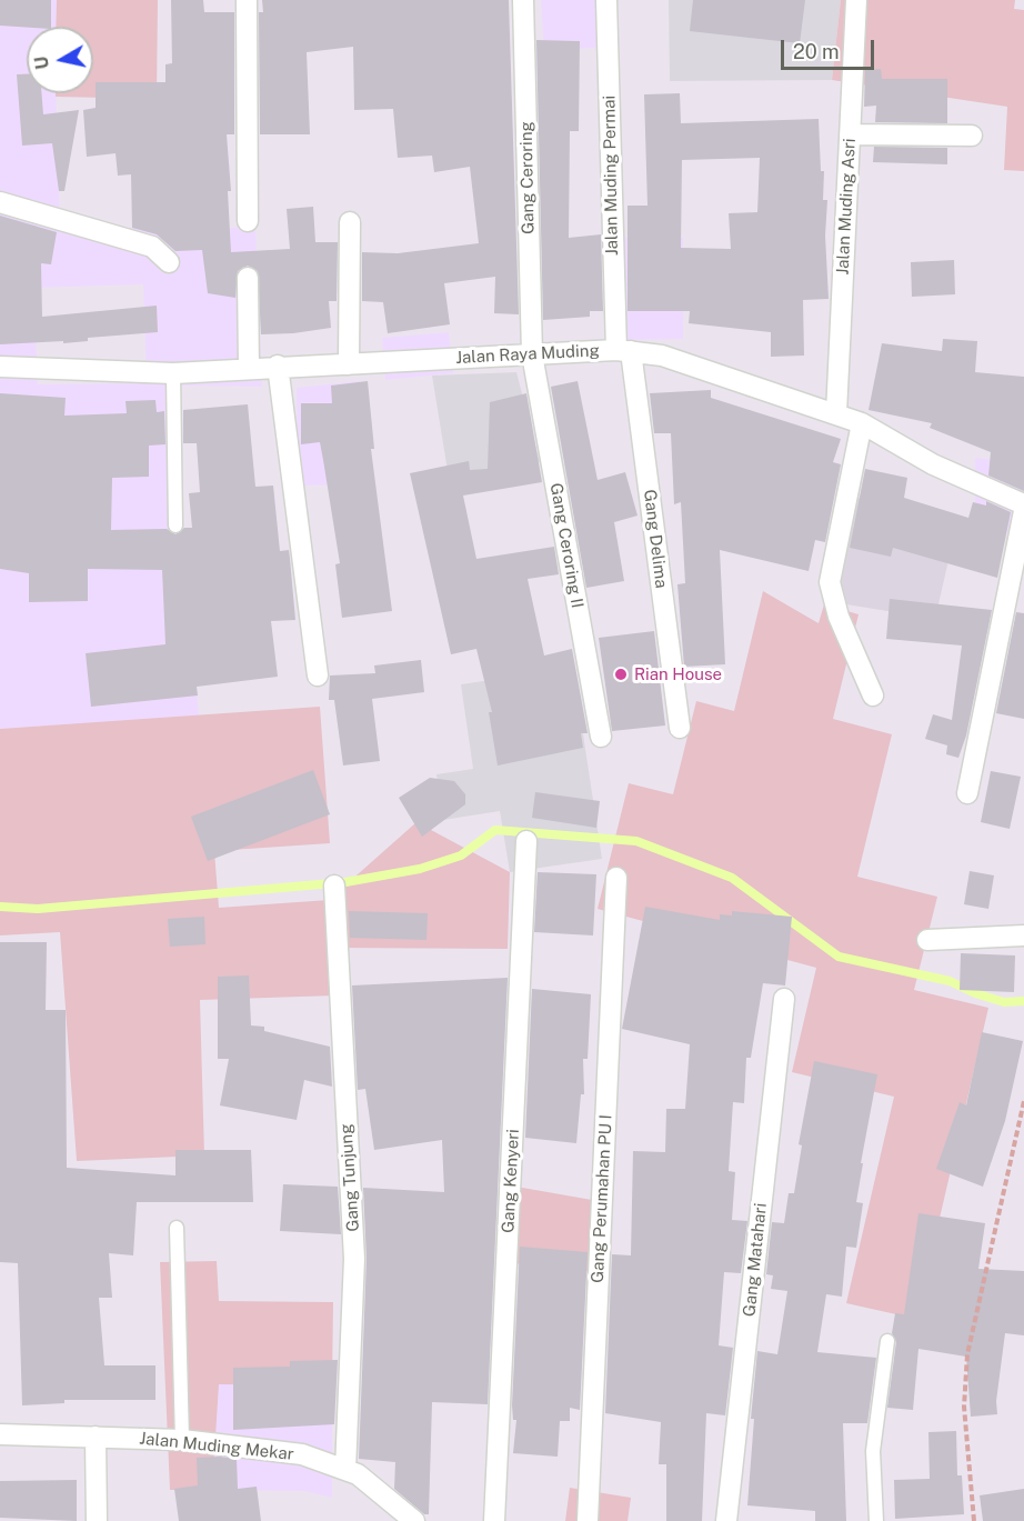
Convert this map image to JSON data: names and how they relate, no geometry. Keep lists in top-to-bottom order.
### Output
{
  "streets": {
    "street": [
      "Jalan Muding Permai",
      "Gang Ceroring",
      "Jalan Muding Asri",
      "Jalan Raya Muding",
      "Gang Delima",
      "Gang Ceroring II",
      "Gang Tunjung",
      "Gang Kenyeri",
      "Gang Perumahan PU I",
      "Gang Matahari",
      "Jalan Muding Mekar"
    ]
  },
  "crossings": [
    ["Jalan Muding Permai", "Jalan Raya Muding"],
    ["Jalan Muding Permai", "Gang Delima"],
    ["Gang Ceroring", "Jalan Raya Muding"],
    ["Gang Ceroring", "Gang Ceroring II"],
    ["Jalan Muding Asri", "Jalan Raya Muding"],
    ["Jalan Raya Muding", "Gang Delima"],
    ["Jalan Raya Muding", "Gang Ceroring II"],
    ["Gang Tunjung", "Jalan Muding Mekar"]
  ],
  "places": ["Rian House"],
  "scale_bar": "20 m",
  "north": "left"
}
